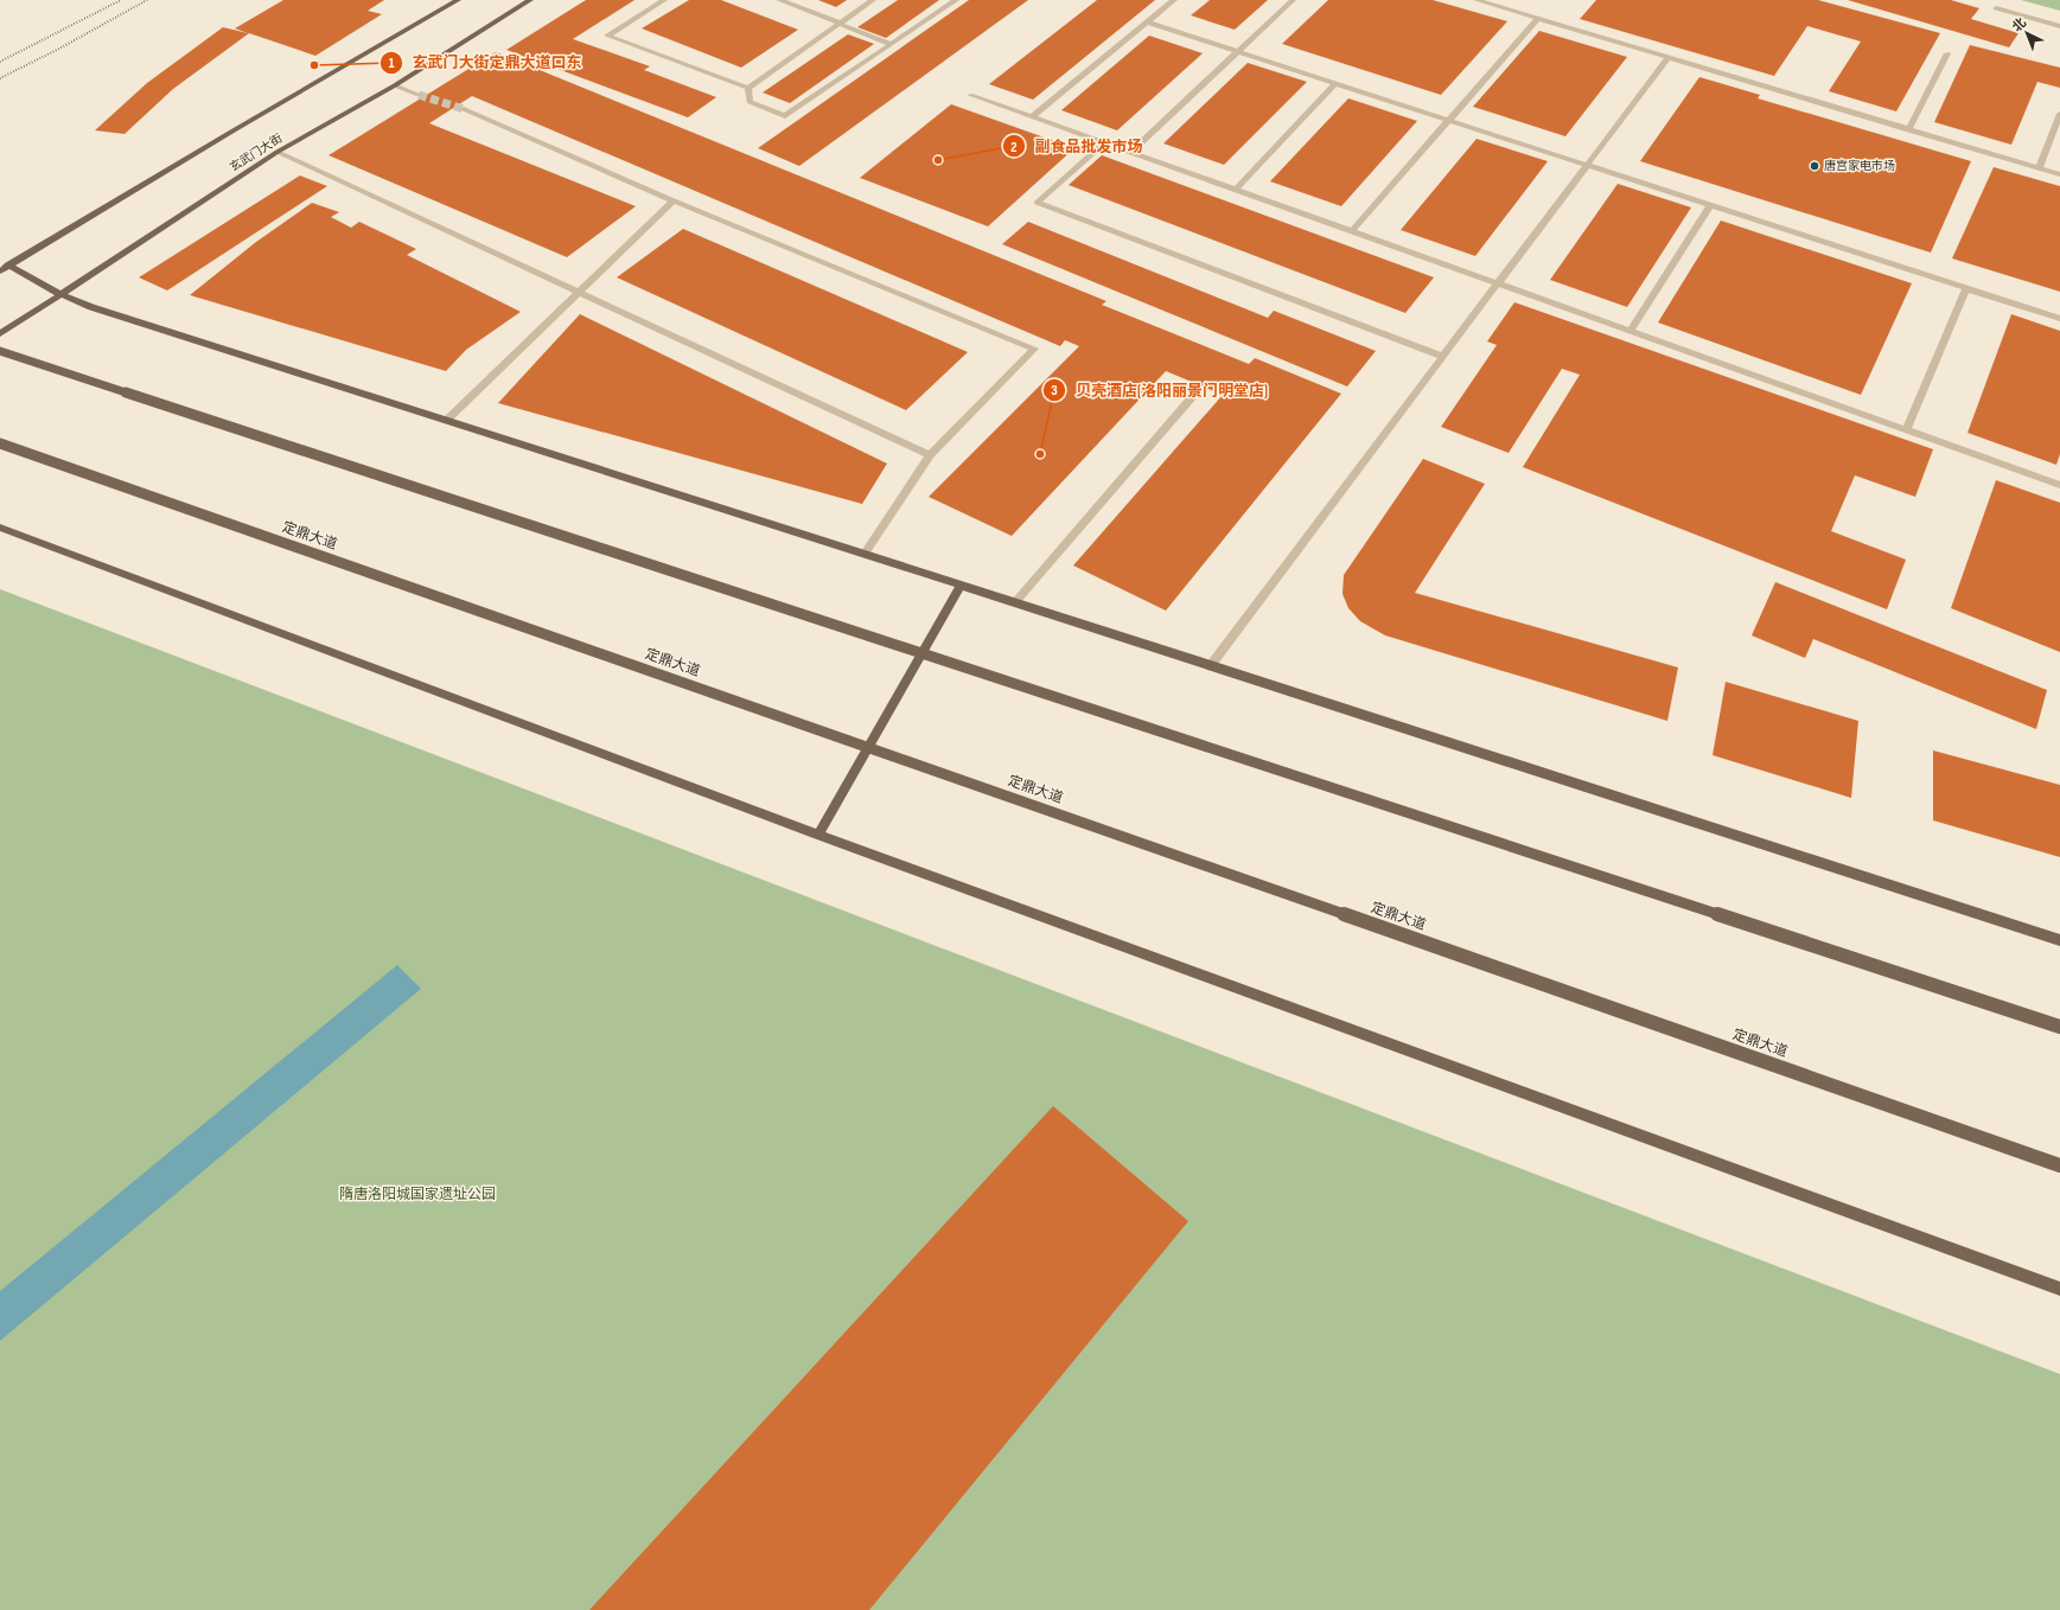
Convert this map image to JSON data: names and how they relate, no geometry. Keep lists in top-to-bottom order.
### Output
{
  "streets": {
    "main road": ["玄武门大街", "定鼎大道"]
  },
  "parks": ["隋唐洛阳城国家遗址公园"],
  "places": [
    "玄武门大街定鼎大道口东",
    "副食品批发市场",
    "唐宫家电市场",
    "贝壳酒店(洛阳丽景门明堂店)"
  ],
  "north": "top left"
}
